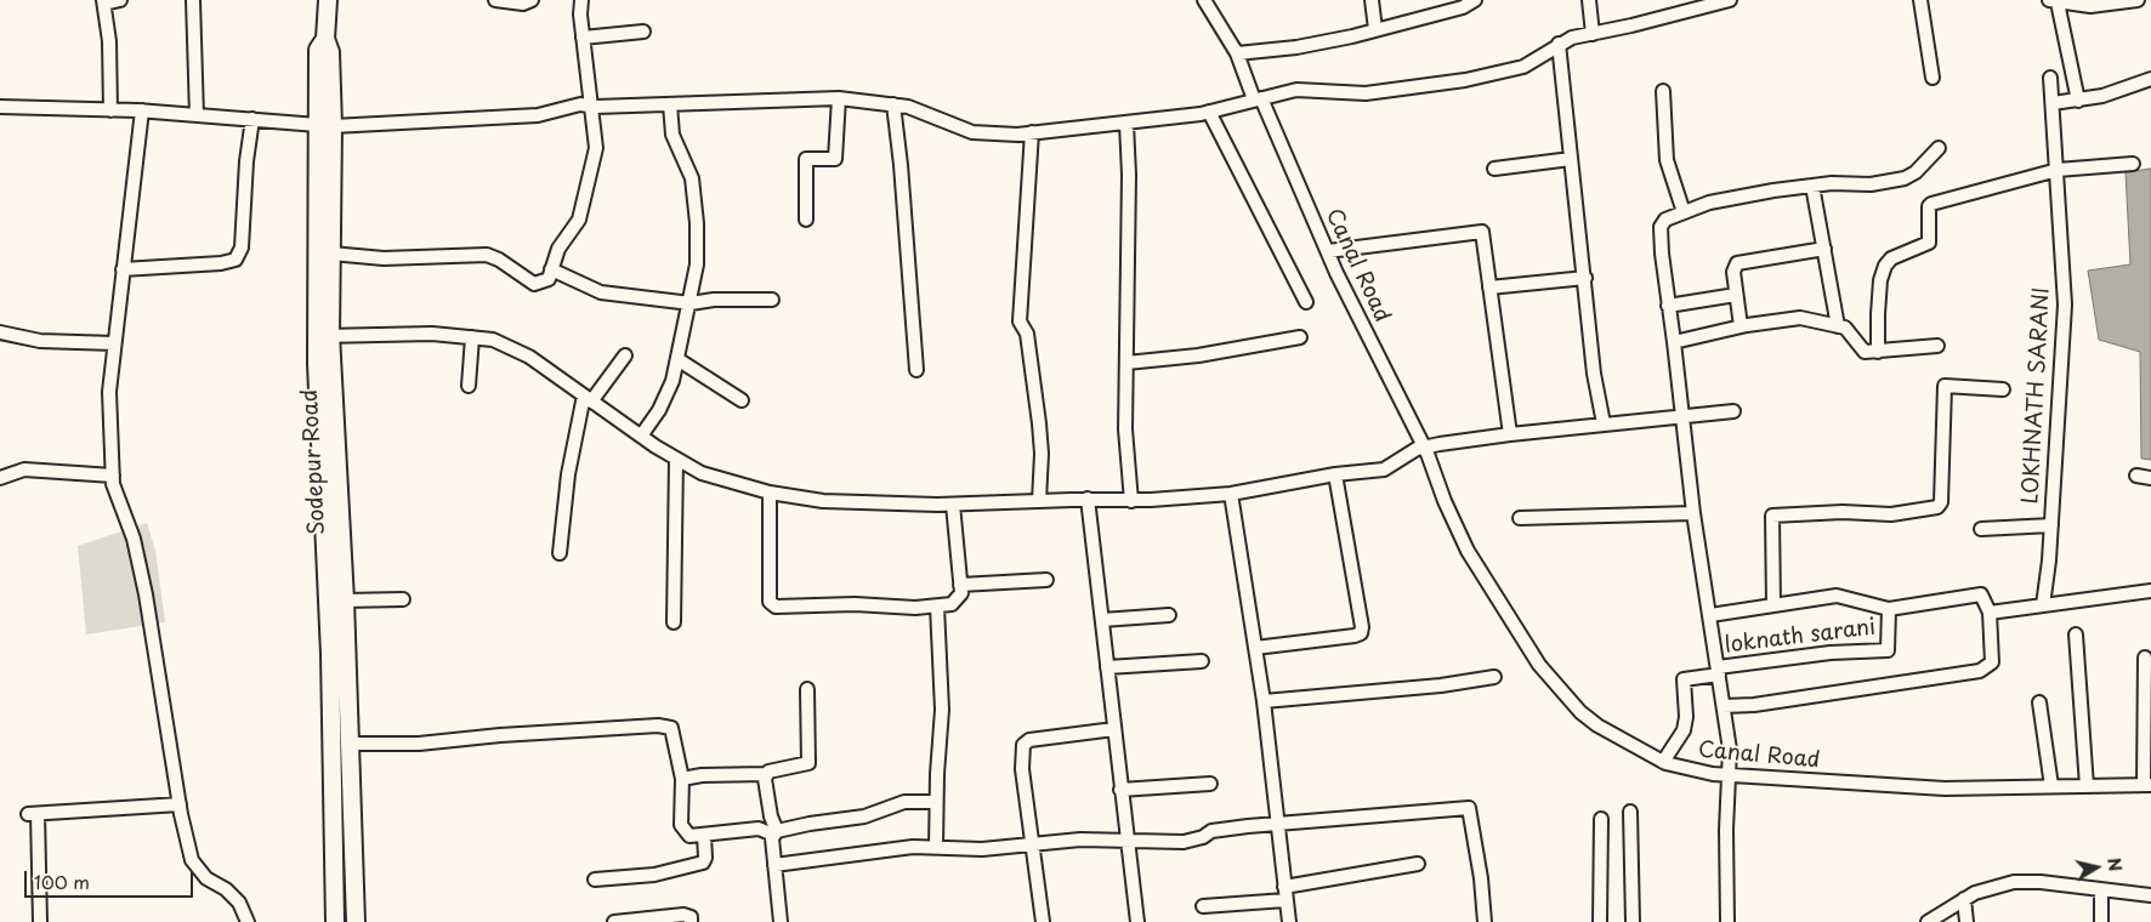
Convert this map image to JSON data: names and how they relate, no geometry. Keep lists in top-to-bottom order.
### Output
{
  "streets": {
    "main road": ["Sodepur Road"],
    "street": ["Canal Road", "LOKHNATH SARANI", "loknath sarani"]
  },
  "scale_bar": "100 m",
  "north": "right"
}
